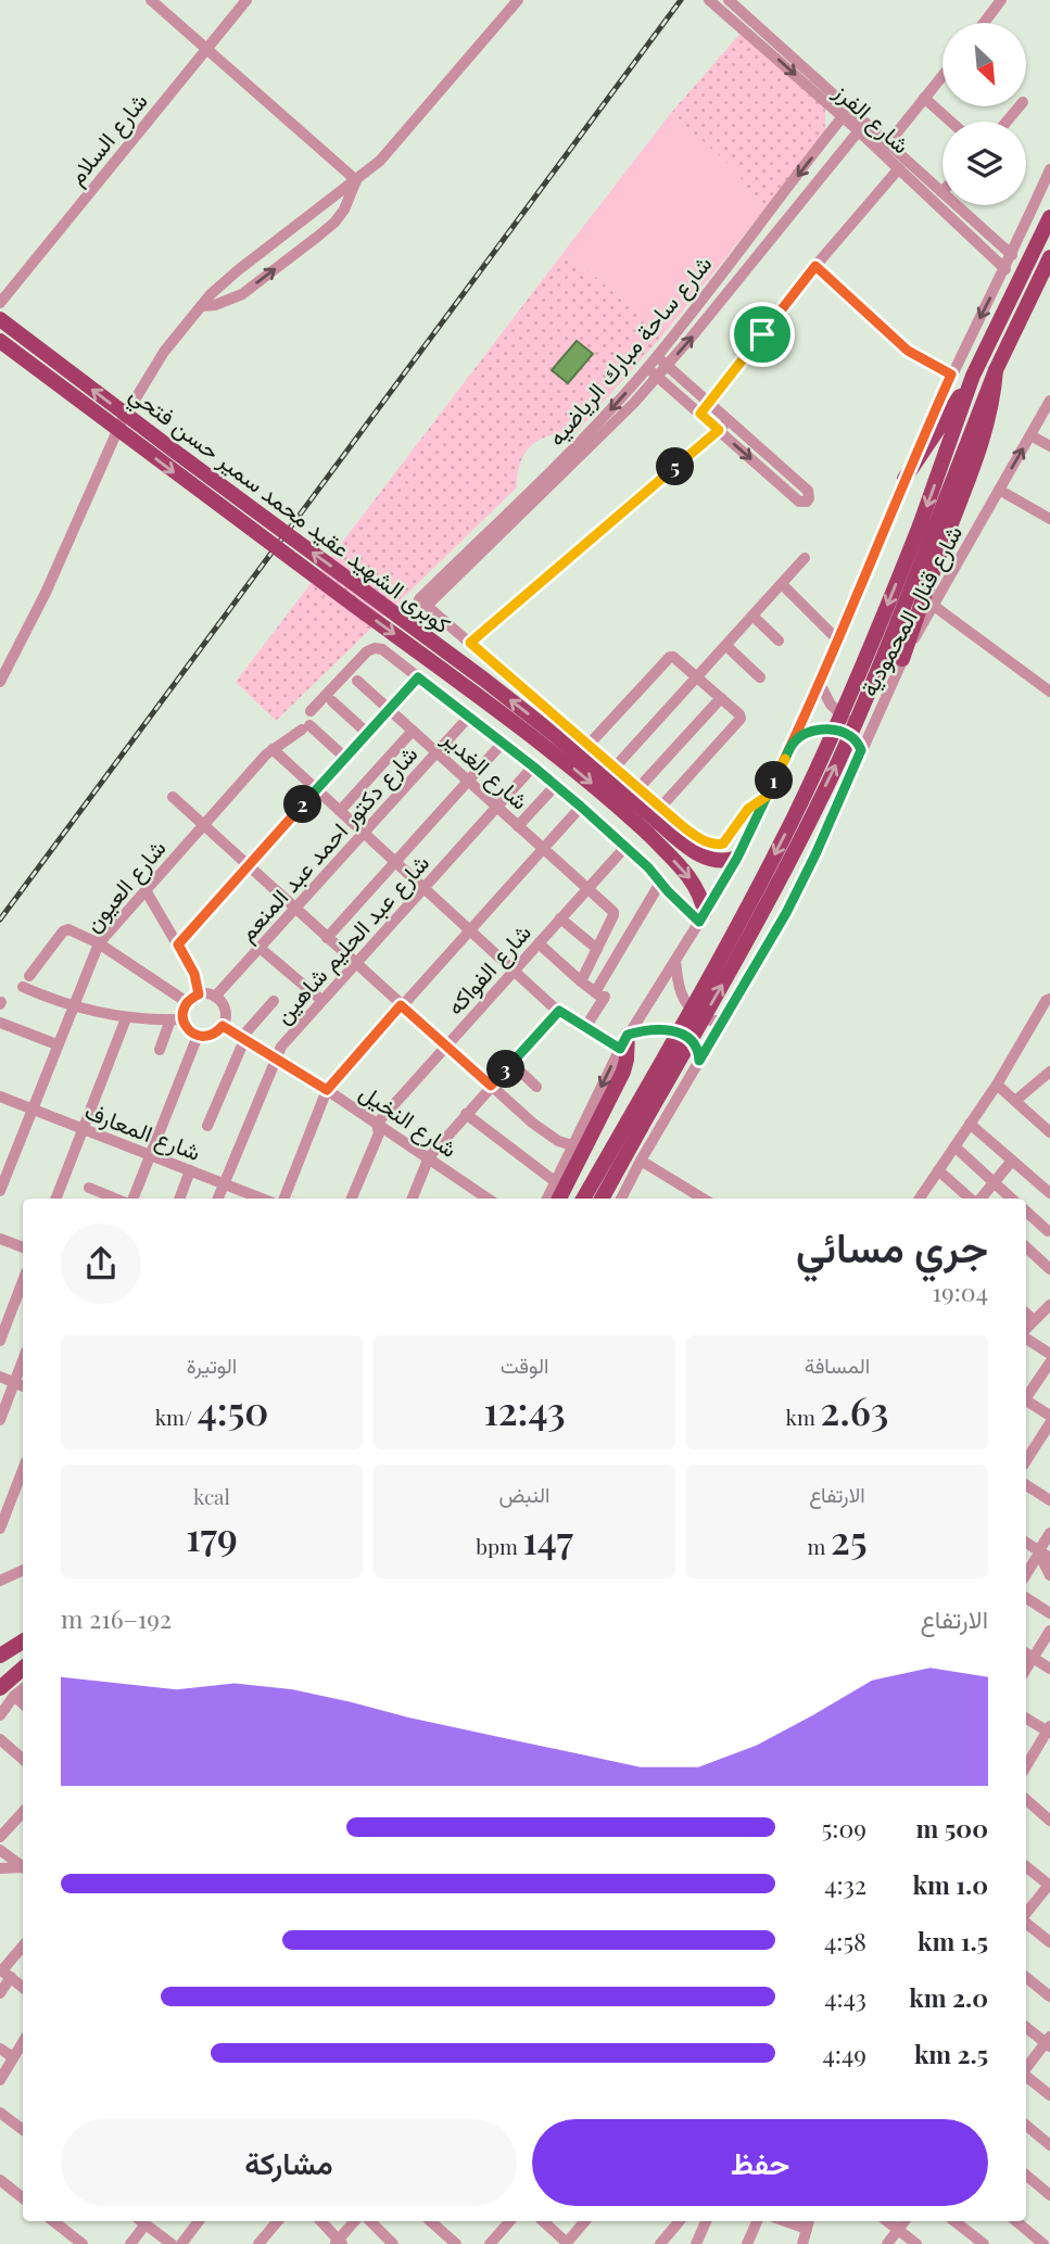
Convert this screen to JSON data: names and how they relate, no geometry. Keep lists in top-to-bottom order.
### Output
{
  "streets": {
    "main road": ["كوبرى الشهيد عقيد محمد سمير حسن فتحي"],
    "street": [
      "شارع الفرز",
      "شارع السلام",
      "شارع ساحة مبارك الرياضيه",
      "شارع قنال المحمودية",
      "شارع الغدير",
      "شارع دكتور احمد عبد المنعم",
      "شارع العيون",
      "شارع عبد الحليم شاهين",
      "شارع الفواكه",
      "شارع النخيل",
      "شارع المعارف"
    ]
  },
  "crossings": [
    ["شارع الفرز", "شارع ساحة مبارك الرياضيه"],
    ["شارع الفرز", "شارع قنال المحمودية"],
    ["كوبرى الشهيد عقيد محمد سمير حسن فتحي", "شارع قنال المحمودية"],
    ["شارع الغدير", "شارع دكتور احمد عبد المنعم"],
    ["شارع الغدير", "شارع عبد الحليم شاهين"],
    ["شارع الغدير", "شارع الفواكه"],
    ["شارع دكتور احمد عبد المنعم", "شارع النخيل"],
    ["شارع العيون", "شارع المعارف"],
    ["شارع عبد الحليم شاهين", "شارع النخيل"],
    ["شارع عبد الحليم شاهين", "شارع المعارف"],
    ["شارع الفواكه", "شارع النخيل"]
  ],
  "north": "bottom right",
  "page": {
    "pins": [
      "5",
      "1",
      "2",
      "3"
    ],
    "heading": ["جري مسائي", "19:04"],
    "stats": [
      ["المسافة", "2.63 km"],
      ["الوقت", "12:43"],
      ["الوتيرة", "4:50 /km"],
      ["الارتفاع", "25 m"],
      ["النبض", "147 bpm"],
      ["kcal", "179"]
    ],
    "chart": ["الارتفاع", "192–216 m"],
    "list": [
      {
        "name": "500 m",
        "note": "5:09"
      },
      {
        "name": "1.0 km",
        "note": "4:32"
      },
      {
        "name": "1.5 km",
        "note": "4:58"
      },
      {
        "name": "2.0 km",
        "note": "4:43"
      },
      {
        "name": "2.5 km",
        "note": "4:49"
      }
    ],
    "buttons": ["حفظ", "مشاركة"]
  }
}
